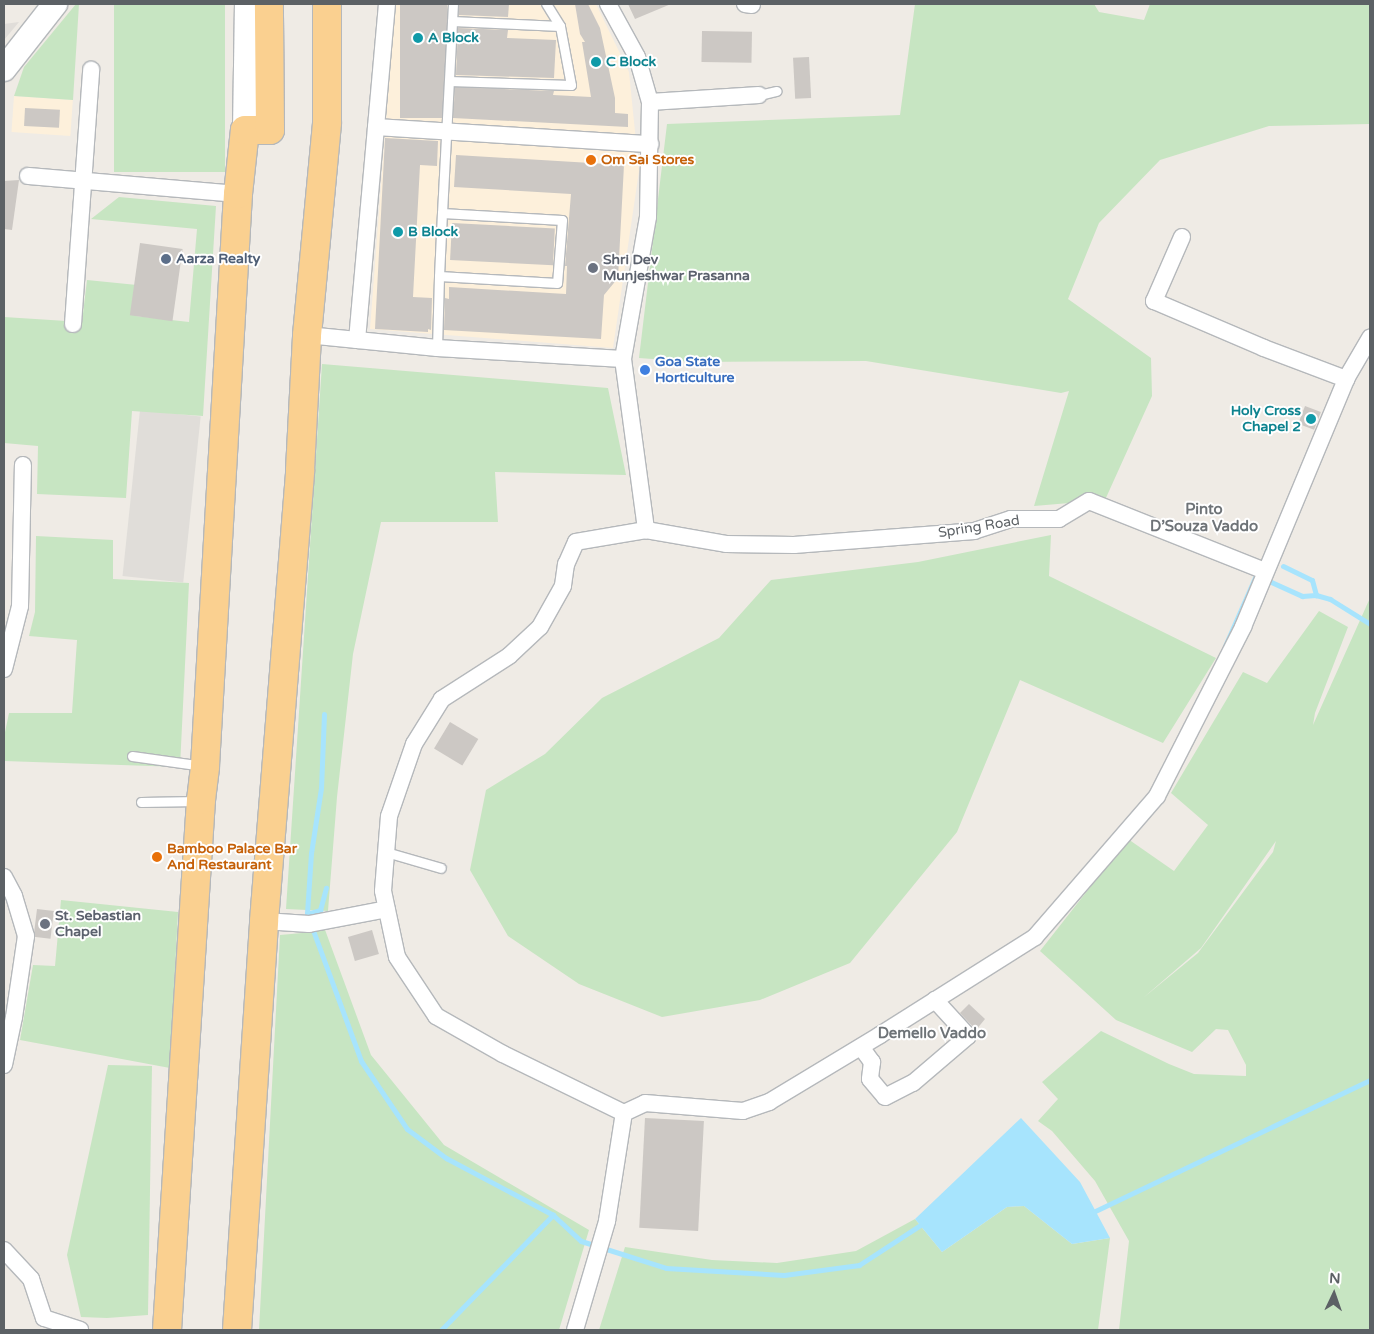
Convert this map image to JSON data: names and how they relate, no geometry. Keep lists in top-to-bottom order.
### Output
{
  "streets": {
    "street": ["Spring Road"]
  },
  "districts": ["Pinto D’Souza Vaddo", "Demello Vaddo"],
  "places": [
    "A Block",
    "C Block",
    "Om Sai Stores",
    "B Block",
    "Aarza Realty",
    "Shri Dev Munjeshwar Prasanna",
    "Goa State Horticulture",
    "Holy Cross Chapel 2",
    "Bamboo Palace Bar And Restaurant",
    "St. Sebastian Chapel"
  ],
  "north": "top"
}
